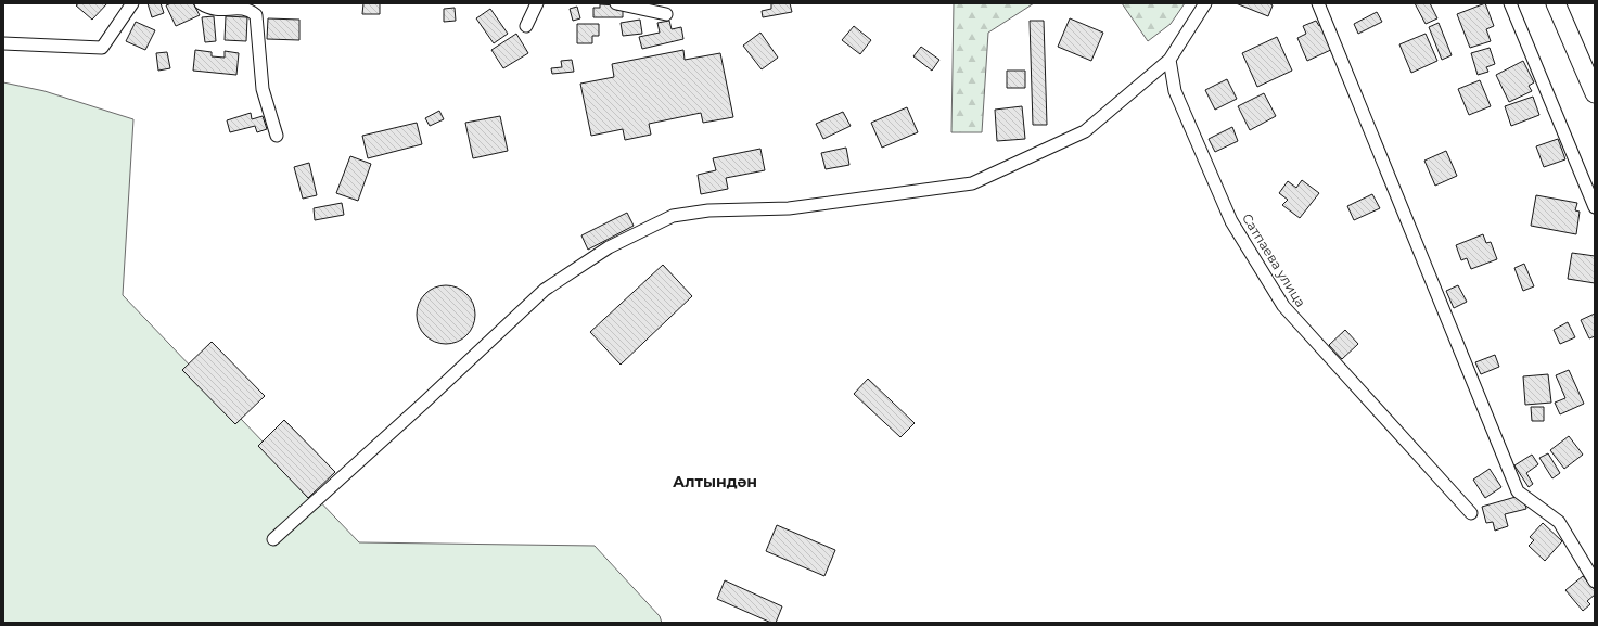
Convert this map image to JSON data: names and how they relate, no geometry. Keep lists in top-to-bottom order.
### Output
{
  "streets": {
    "street": ["Сатпаева улица"]
  },
  "districts": ["Алтындән"]
}
